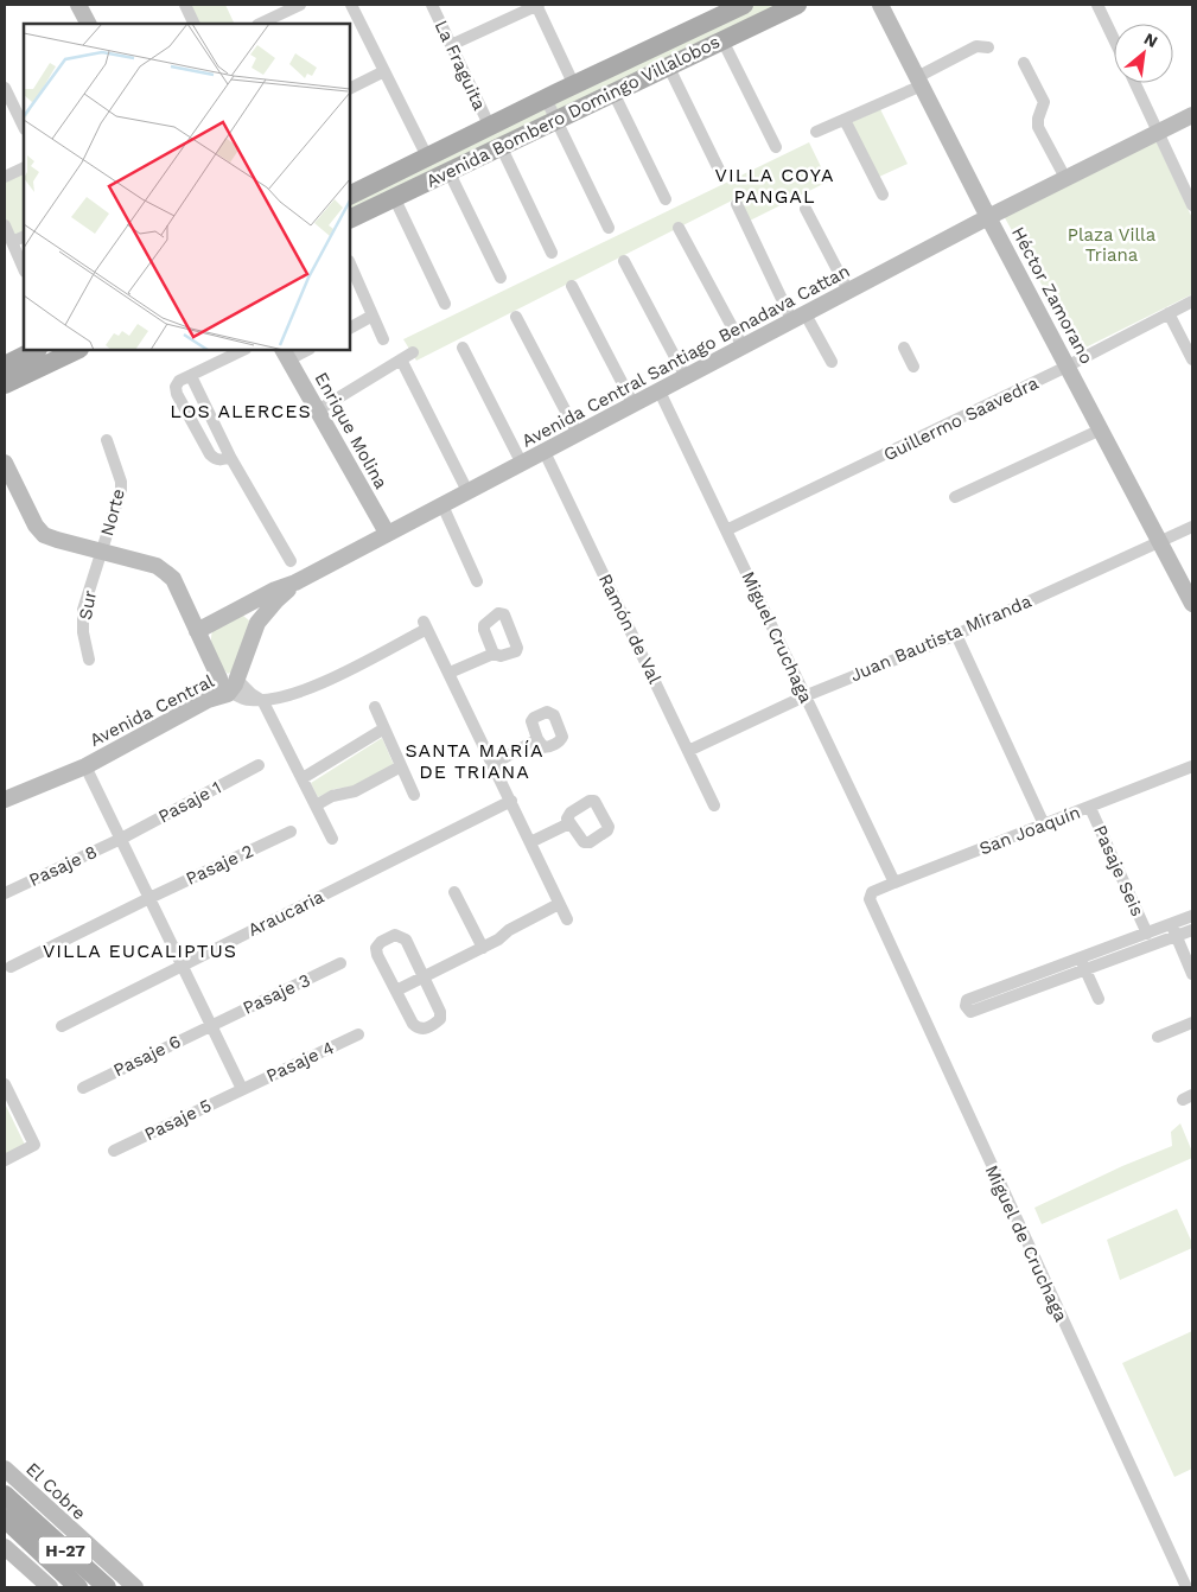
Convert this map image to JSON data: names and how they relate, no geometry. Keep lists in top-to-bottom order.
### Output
{
  "streets": {
    "main road": ["Avenida Bombero Domingo Villalobos", "H-27"],
    "street": [
      "La Fraguita",
      "Héctor Zamorano",
      "Avenida Central Santiago Benadava Cattan",
      "Guillermo Saavedra",
      "Enrique Molina",
      "Norte",
      "Sur",
      "Ramón de Val",
      "Miguel Cruchaga",
      "Juan Bautista Miranda",
      "Avenida Central",
      "Pasaje 1",
      "San Joaquín",
      "Pasaje 2",
      "Pasaje 8",
      "Pasaje Seis",
      "Araucaria",
      "Pasaje 3",
      "Pasaje 6",
      "Pasaje 4",
      "Pasaje 5",
      "Miguel de Cruchaga",
      "El Cobre"
    ]
  },
  "crossings": [
    ["La Fraguita", "Avenida Bombero Domingo Villalobos"],
    ["Héctor Zamorano", "Avenida Central Santiago Benadava Cattan"],
    ["Héctor Zamorano", "Guillermo Saavedra"],
    ["Héctor Zamorano", "Juan Bautista Miranda"],
    ["Avenida Central Santiago Benadava Cattan", "Enrique Molina"],
    ["Avenida Central Santiago Benadava Cattan", "Ramón de Val"],
    ["Avenida Central Santiago Benadava Cattan", "Miguel Cruchaga"],
    ["Avenida Central Santiago Benadava Cattan", "Avenida Central"],
    ["Guillermo Saavedra", "Miguel Cruchaga"],
    ["Norte", "Sur"],
    ["Ramón de Val", "Juan Bautista Miranda"],
    ["Miguel Cruchaga", "Juan Bautista Miranda"],
    ["Miguel Cruchaga", "San Joaquín"],
    ["Pasaje 1", "Pasaje 8"],
    ["San Joaquín", "Pasaje Seis"],
    ["San Joaquín", "Miguel de Cruchaga"],
    ["Pasaje 3", "Pasaje 6"],
    ["Pasaje 4", "Pasaje 5"]
  ],
  "districts": [
    "VILLA COYA PANGAL",
    "LOS ALERCES",
    "SANTA MARÍA DE TRIANA",
    "VILLA EUCALIPTUS"
  ],
  "parks": ["Plaza Villa Triana"],
  "north": "top right"
}
